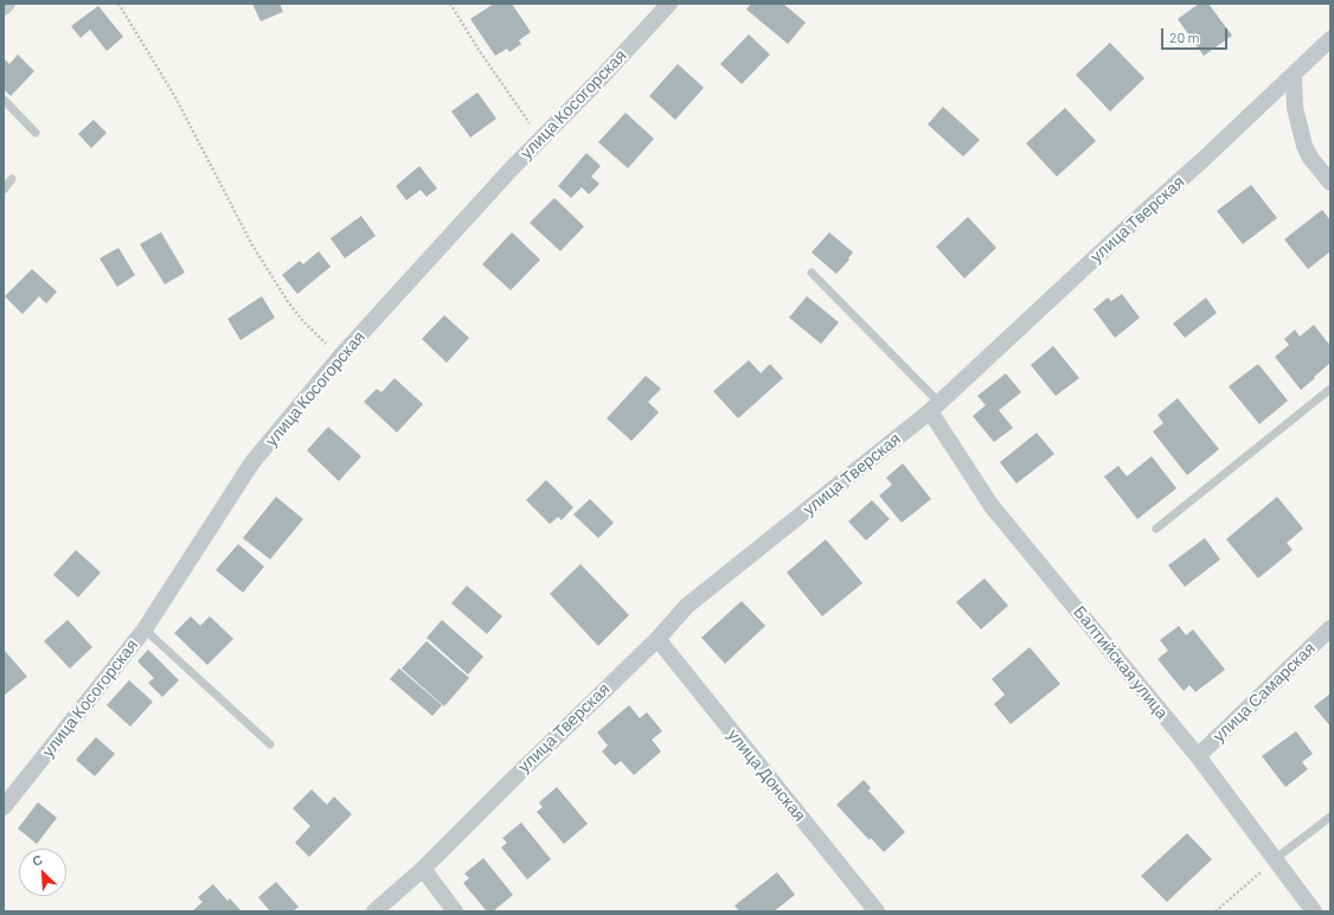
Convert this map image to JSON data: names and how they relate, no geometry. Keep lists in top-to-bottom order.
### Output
{
  "streets": {
    "street": [
      "улица Косогорская",
      "улица Тверская",
      "Балтийская улица",
      "улица Самарская",
      "улица Донская"
    ]
  },
  "crossings": [
    ["улица Тверская", "Балтийская улица"],
    ["улица Тверская", "улица Донская"],
    ["Балтийская улица", "улица Самарская"]
  ],
  "scale_bar": "20 m",
  "north": "top left"
}
